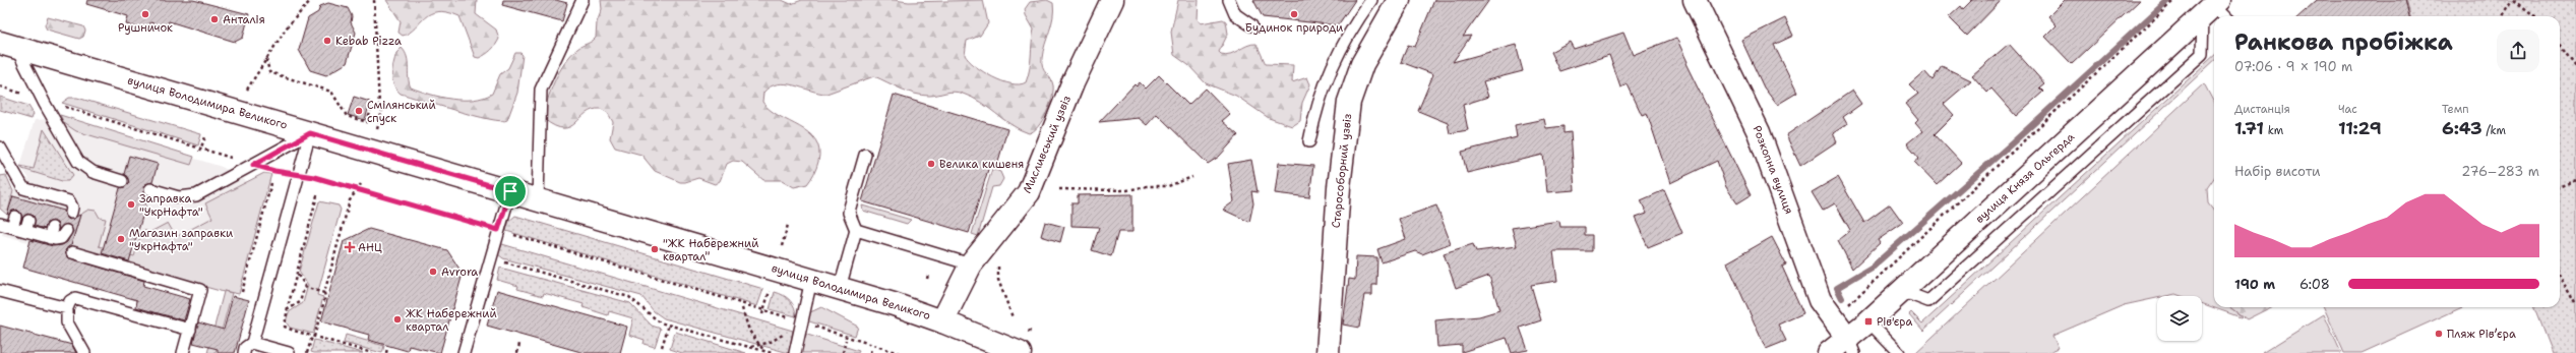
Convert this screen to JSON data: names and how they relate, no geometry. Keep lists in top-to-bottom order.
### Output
{
  "streets": {
    "main road": [
      "вулиця Володимира Великого",
      "Мисливський узвіз",
      "Розкопна вулиця",
      "Старособорний узвіз",
      "вулиця Князя Ольгерда"
    ]
  },
  "crossings": [
    ["вулиця Володимира Великого", "Мисливський узвіз"],
    ["Розкопна вулиця", "вулиця Князя Ольгерда"]
  ],
  "places": {
    "other": [
      "Рушничок",
      "Будинок природи",
      "Анталія",
      "Kebab Pizza",
      "Смілянський спуск",
      "Велика кишеня",
      "Заправка \"УкрНафта\"",
      "Магазин заправки \"УкрНафта\"",
      "\"ЖК Набережний квартал\"",
      "Avrora",
      "ЖК Набережний квартал",
      "Пляж Рівʼєра"
    ],
    "health": ["АНЦ"],
    "transit": ["Рів'єра"]
  },
  "page": {
    "heading": ["Ранкова пробіжка", "07:06 · 9 × 190 m"],
    "stats": [
      ["Дистанція", "1.71 km"],
      ["Час", "11:29"],
      ["Темп", "6:43 /km"]
    ],
    "chart": ["Набір висоти", "276–283 m"],
    "list": [
      {
        "name": "190 m",
        "note": "6:08"
      }
    ]
  }
}
